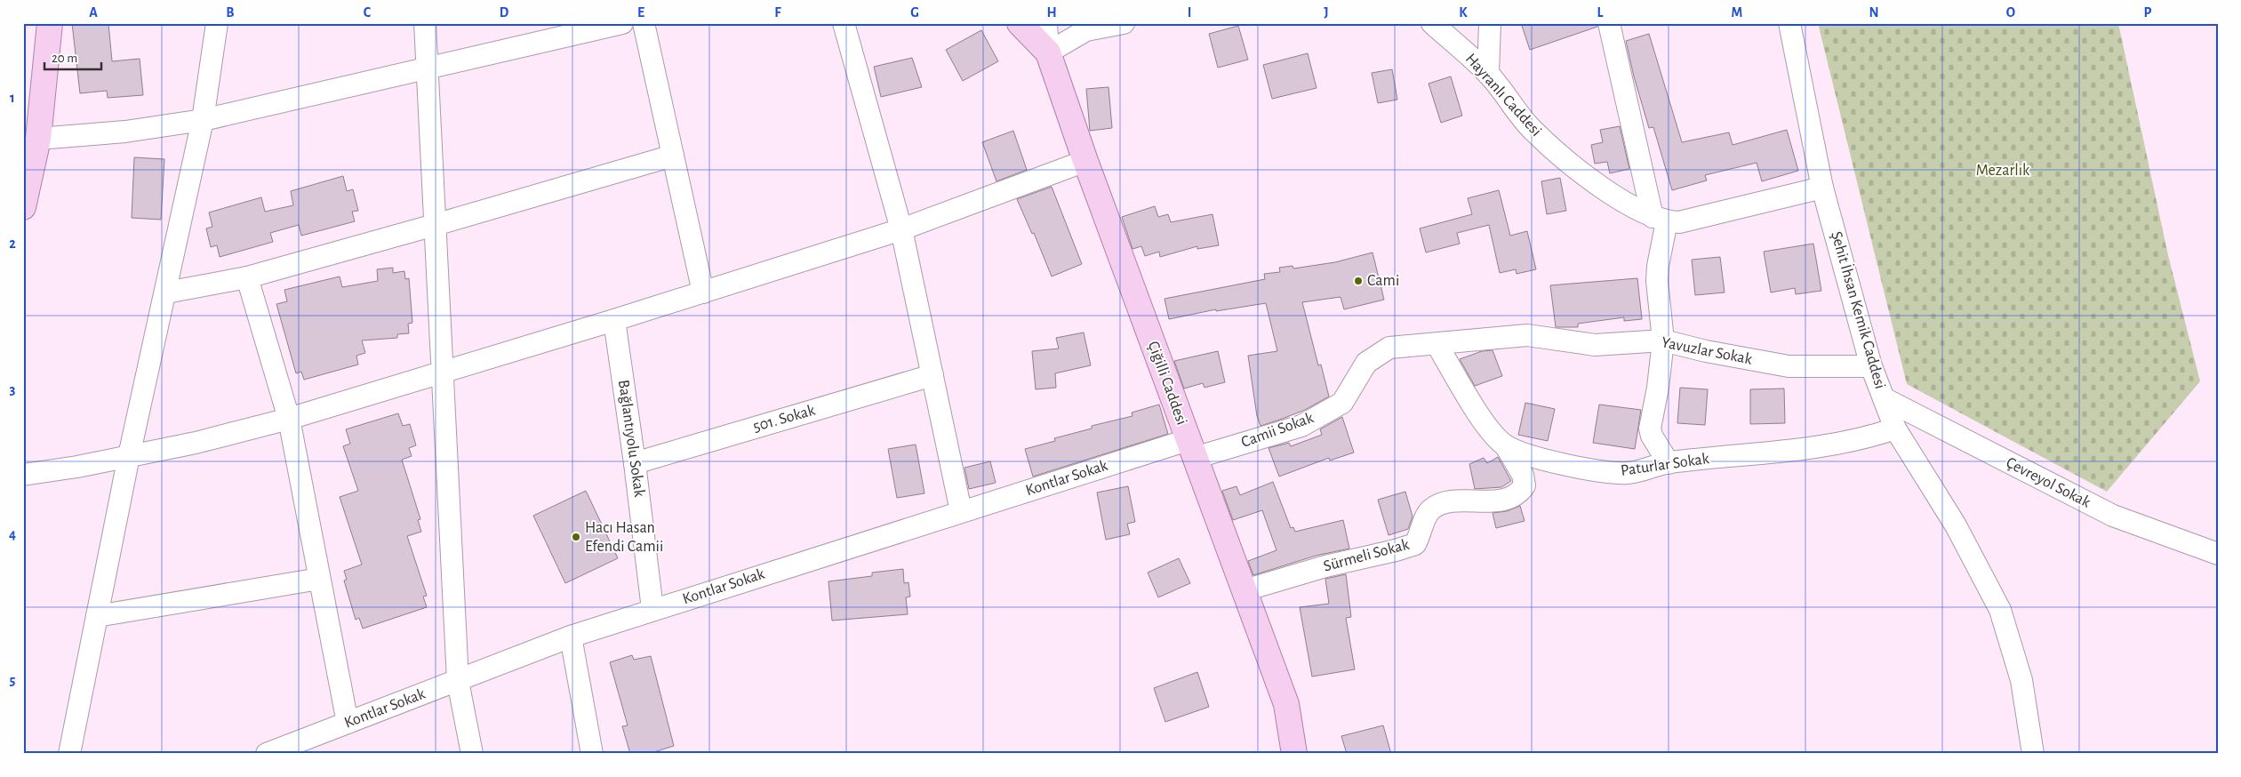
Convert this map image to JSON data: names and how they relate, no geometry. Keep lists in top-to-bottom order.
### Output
{
  "streets": {
    "main road": ["Çiğilli Caddesi"],
    "street": [
      "Hayranlı Caddesi",
      "Şehit İhsan Kemik Caddesi",
      "Yavuzlar Sokak",
      "501. Sokak",
      "Camii Sokak",
      "Bağlantıyolu Sokak",
      "Paturlar Sokak",
      "Kontlar Sokak",
      "Çevreyol Sokak",
      "Sürmeli Sokak"
    ]
  },
  "crossings": [
    ["Şehit İhsan Kemik Caddesi", "Yavuzlar Sokak"],
    ["Şehit İhsan Kemik Caddesi", "Paturlar Sokak"],
    ["Şehit İhsan Kemik Caddesi", "Çevreyol Sokak"],
    ["Yavuzlar Sokak", "Camii Sokak"],
    ["Çiğilli Caddesi", "Camii Sokak"],
    ["Çiğilli Caddesi", "Kontlar Sokak"],
    ["Çiğilli Caddesi", "Sürmeli Sokak"],
    ["501. Sokak", "Bağlantıyolu Sokak"],
    ["Camii Sokak", "Kontlar Sokak"],
    ["Bağlantıyolu Sokak", "Kontlar Sokak"],
    ["Paturlar Sokak", "Sürmeli Sokak"]
  ],
  "parks": ["Mezarlık"],
  "places": ["Cami", "Hacı Hasan Efendi Camii"],
  "scale_bar": "20 m",
  "grid": {
    "columns": [
      "A",
      "B",
      "C",
      "D",
      "E",
      "F",
      "G",
      "H",
      "I",
      "J",
      "K",
      "L",
      "M",
      "N",
      "O",
      "P"
    ],
    "rows": [
      "1",
      "2",
      "3",
      "4",
      "5"
    ]
  }
}
